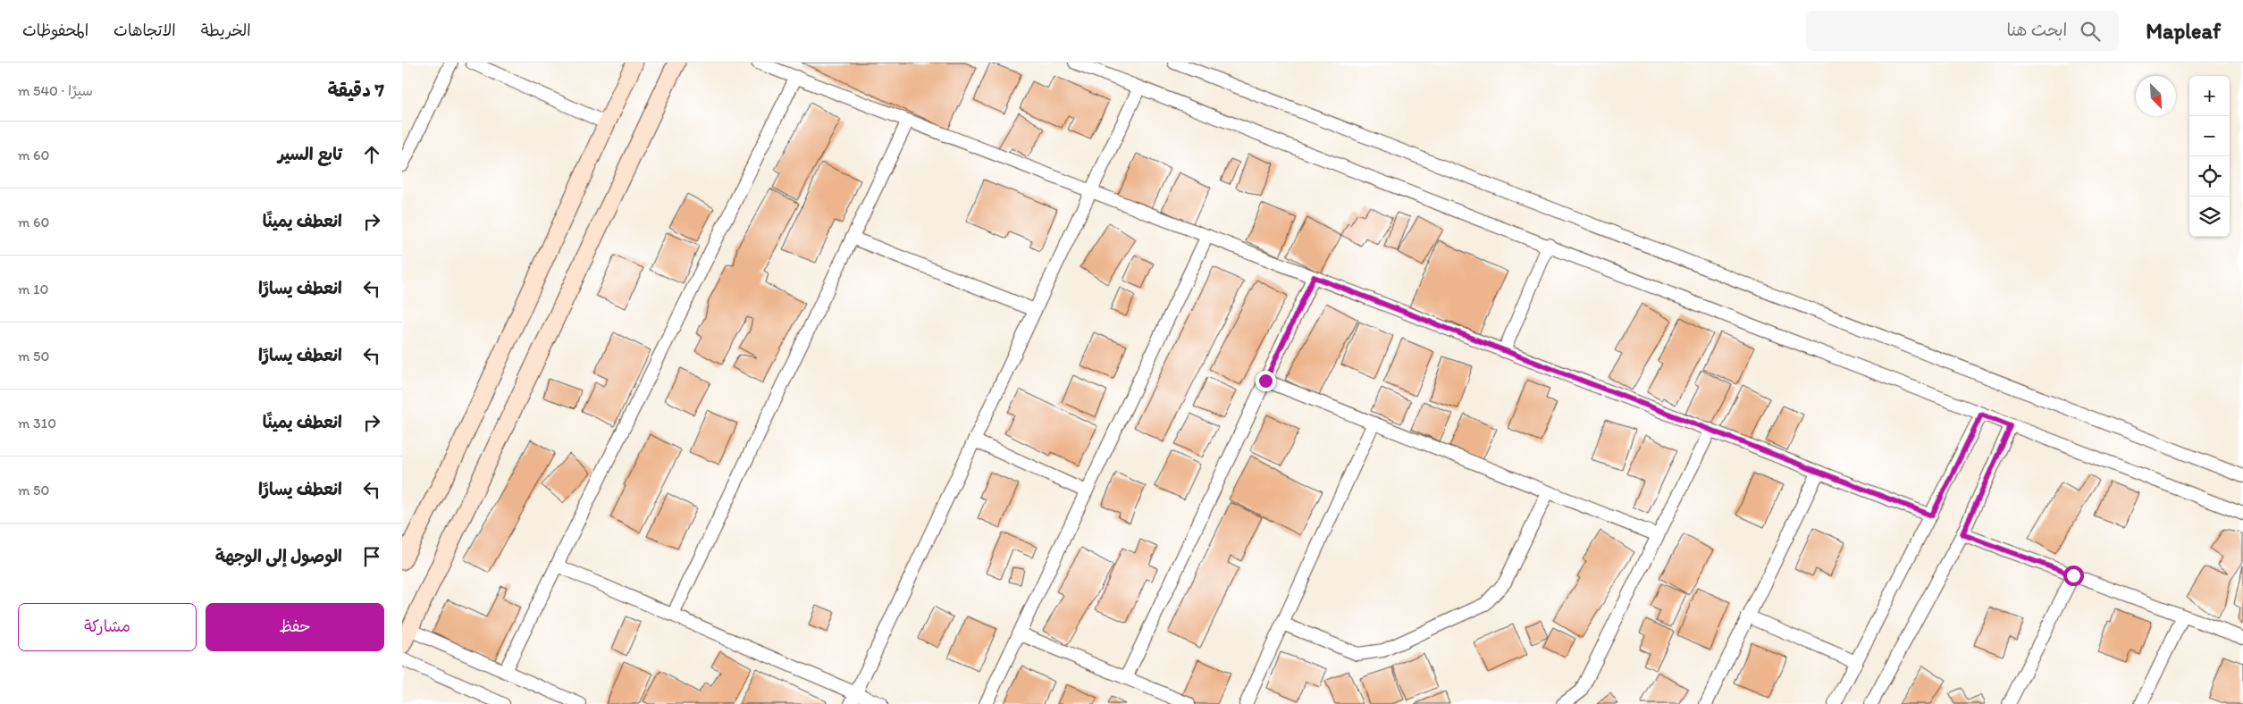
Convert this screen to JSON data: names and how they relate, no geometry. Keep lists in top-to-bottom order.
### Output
{
  "north": "bottom right",
  "page": {
    "header": "Mapleaf",
    "search": "ابحث هنا",
    "nav": ["الخريطة", "الاتجاهات", "المحفوظات"],
    "heading": ["7 دقيقة", "سيرًا · 540 m"],
    "map_buttons": ["+", "−"],
    "list": [
      ["تابع السير", "60 m"],
      ["انعطف يمينًا", "60 m"],
      ["انعطف يسارًا", "10 m"],
      ["انعطف يسارًا", "50 m"],
      ["انعطف يمينًا", "310 m"],
      ["انعطف يسارًا", "50 m"],
      "الوصول إلى الوجهة"
    ],
    "buttons": ["حفظ", "مشاركة"]
  }
}
